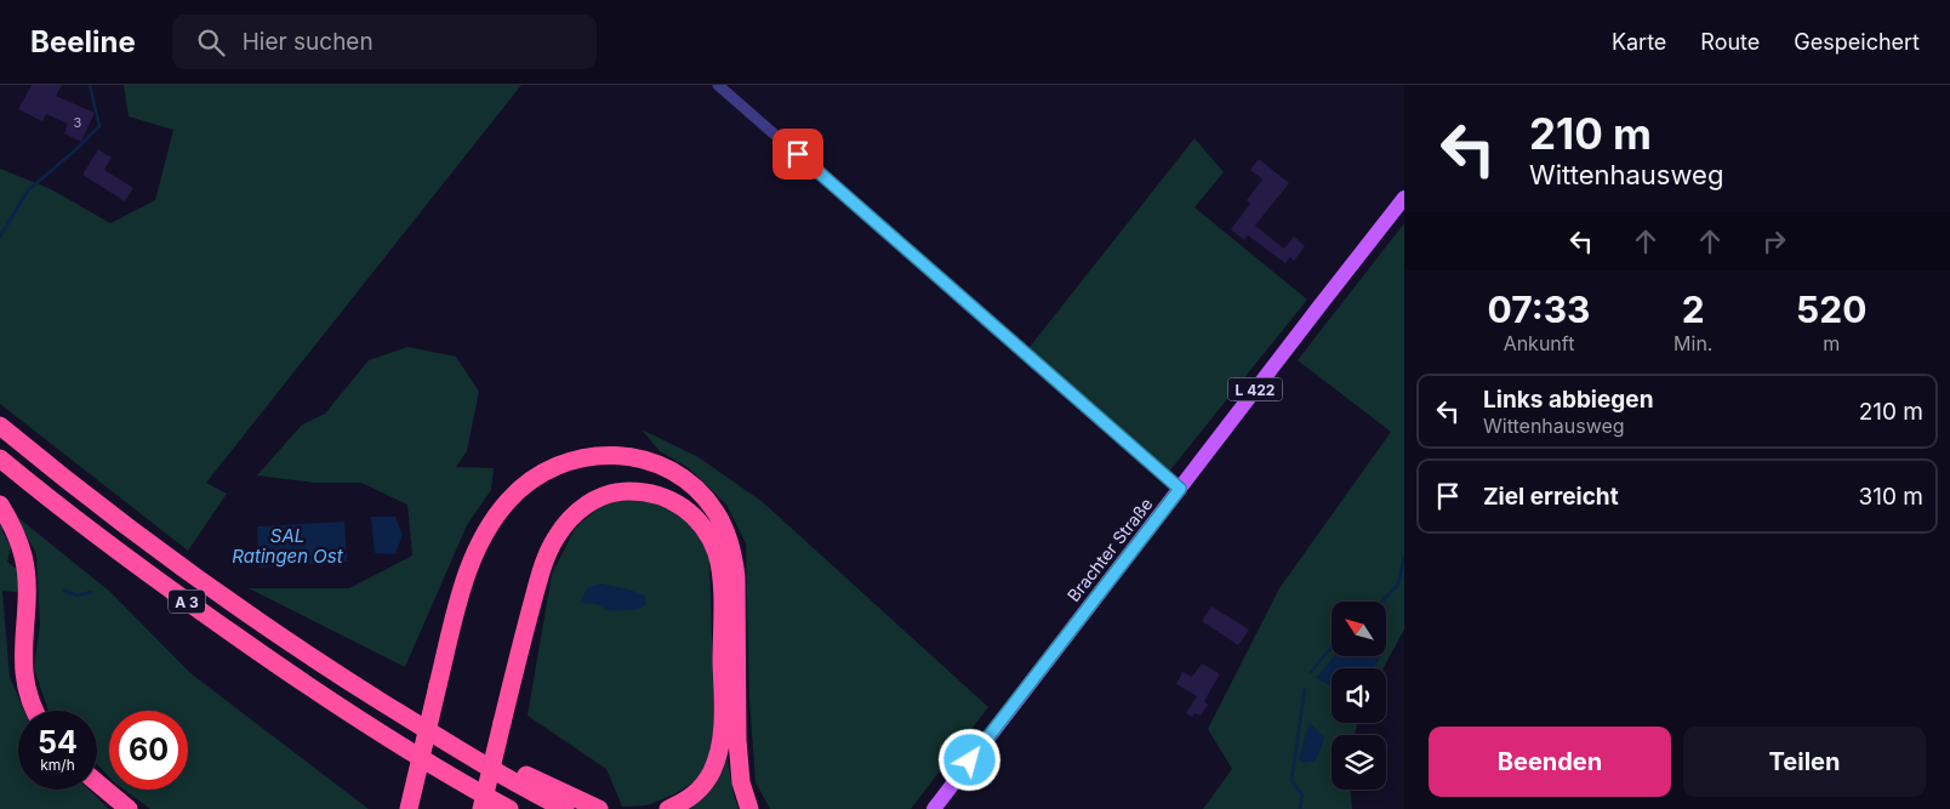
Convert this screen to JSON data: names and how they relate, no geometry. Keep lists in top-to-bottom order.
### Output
{
  "streets": {
    "highway": ["A 3"],
    "main road": ["L 422", "Brachter Straße"]
  },
  "water": ["SAL Ratingen Ost"],
  "house_numbers": ["3"],
  "north": "top left",
  "page": {
    "header": "Beeline",
    "search": "Hier suchen",
    "nav": ["Karte", "Route", "Gespeichert"],
    "turn": ["210 m", "Wittenhausweg"],
    "eta": [
      "07:33",
      "Ankunft",
      "2",
      "Min.",
      "520",
      "m"
    ],
    "list": [
      {
        "name": "Links abbiegen",
        "note": "Wittenhausweg",
        "value": "210 m"
      },
      {
        "name": "Ziel erreicht",
        "value": "310 m"
      }
    ],
    "speed": "54 km/h",
    "limit": "60",
    "buttons": ["Beenden", "Teilen"]
  }
}
